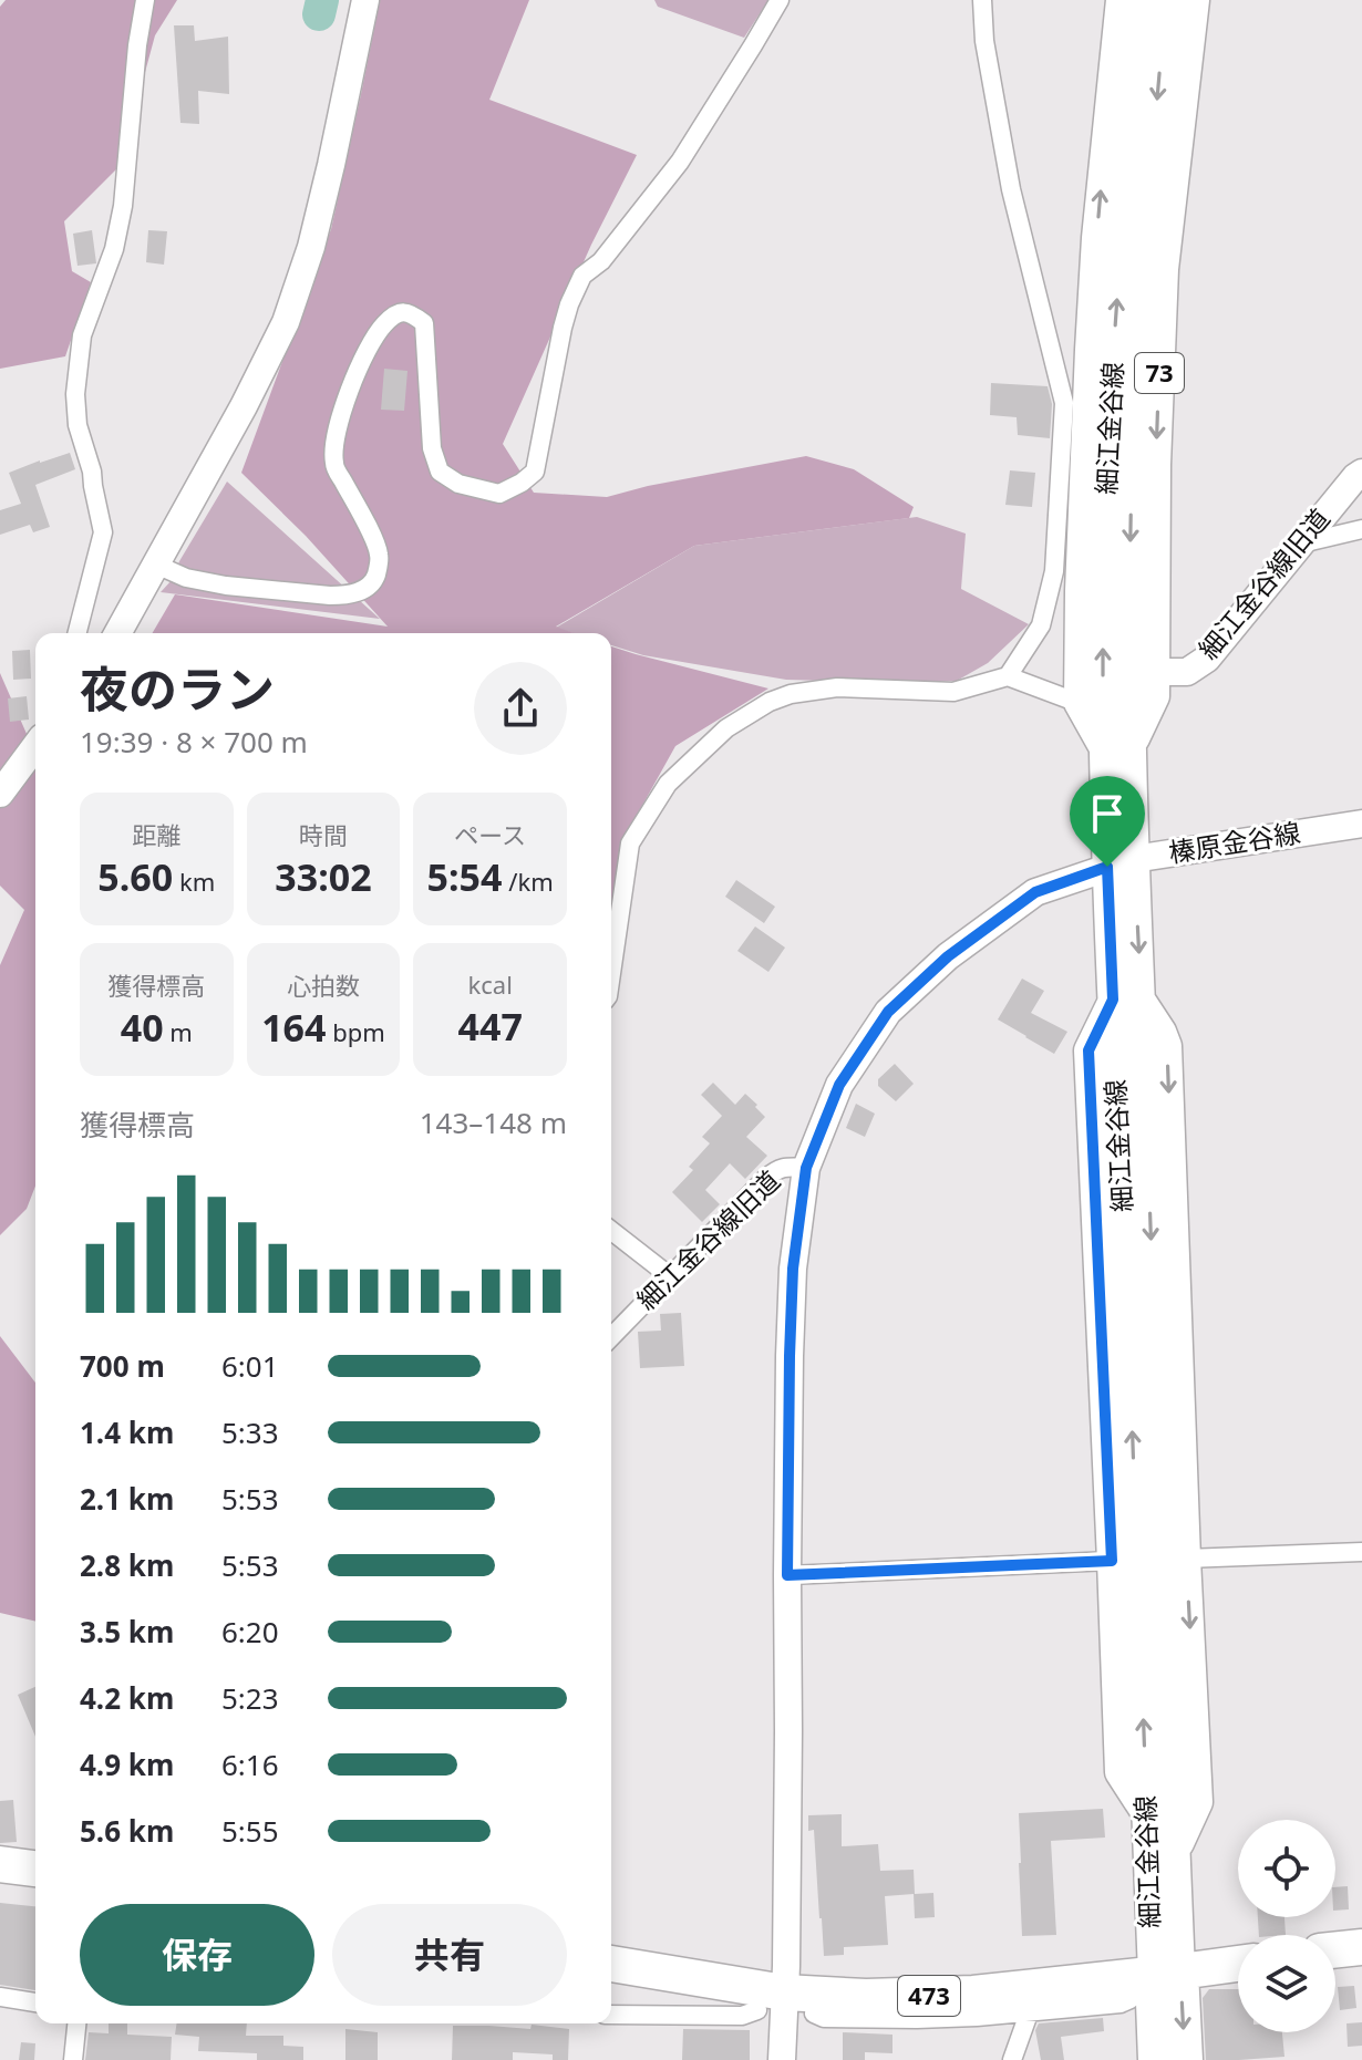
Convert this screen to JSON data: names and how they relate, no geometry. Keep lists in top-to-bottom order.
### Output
{
  "streets": {
    "highway": ["473"],
    "main road": ["73", "細江金谷線"],
    "street": ["細江金谷線旧道", "榛原金谷線"]
  },
  "crossings": [
    ["73", "細江金谷線"],
    ["73", "細江金谷線旧道"],
    ["細江金谷線", "細江金谷線旧道"],
    ["細江金谷線", "榛原金谷線"],
    ["細江金谷線", "473"],
    ["細江金谷線旧道", "榛原金谷線"]
  ],
  "page": {
    "heading": ["夜のラン", "19:39 · 8 × 700 m"],
    "stats": [
      ["距離", "5.60 km"],
      ["時間", "33:02"],
      ["ペース", "5:54 /km"],
      ["獲得標高", "40 m"],
      ["心拍数", "164 bpm"],
      ["kcal", "447"]
    ],
    "chart": ["獲得標高", "143–148 m"],
    "list": [
      {
        "name": "700 m",
        "note": "6:01"
      },
      {
        "name": "1.4 km",
        "note": "5:33"
      },
      {
        "name": "2.1 km",
        "note": "5:53"
      },
      {
        "name": "2.8 km",
        "note": "5:53"
      },
      {
        "name": "3.5 km",
        "note": "6:20"
      },
      {
        "name": "4.2 km",
        "note": "5:23"
      },
      {
        "name": "4.9 km",
        "note": "6:16"
      },
      {
        "name": "5.6 km",
        "note": "5:55"
      }
    ],
    "buttons": ["保存", "共有"]
  }
}
